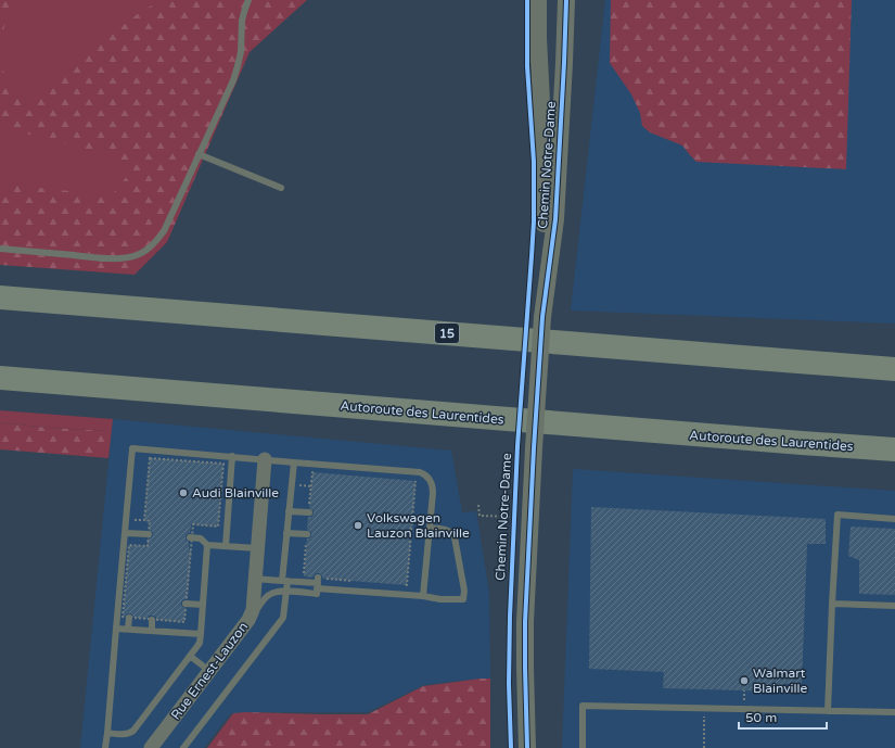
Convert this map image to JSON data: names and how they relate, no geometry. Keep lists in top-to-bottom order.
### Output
{
  "streets": {
    "highway": ["15", "Autoroute des Laurentides"],
    "street": ["Chemin Notre-Dame", "Rue Ernest-Lauzon"]
  },
  "places": ["Audi Blainville", "Volkswagen Lauzon Blainville", "Walmart Blainville"],
  "scale_bar": "50 m"
}
